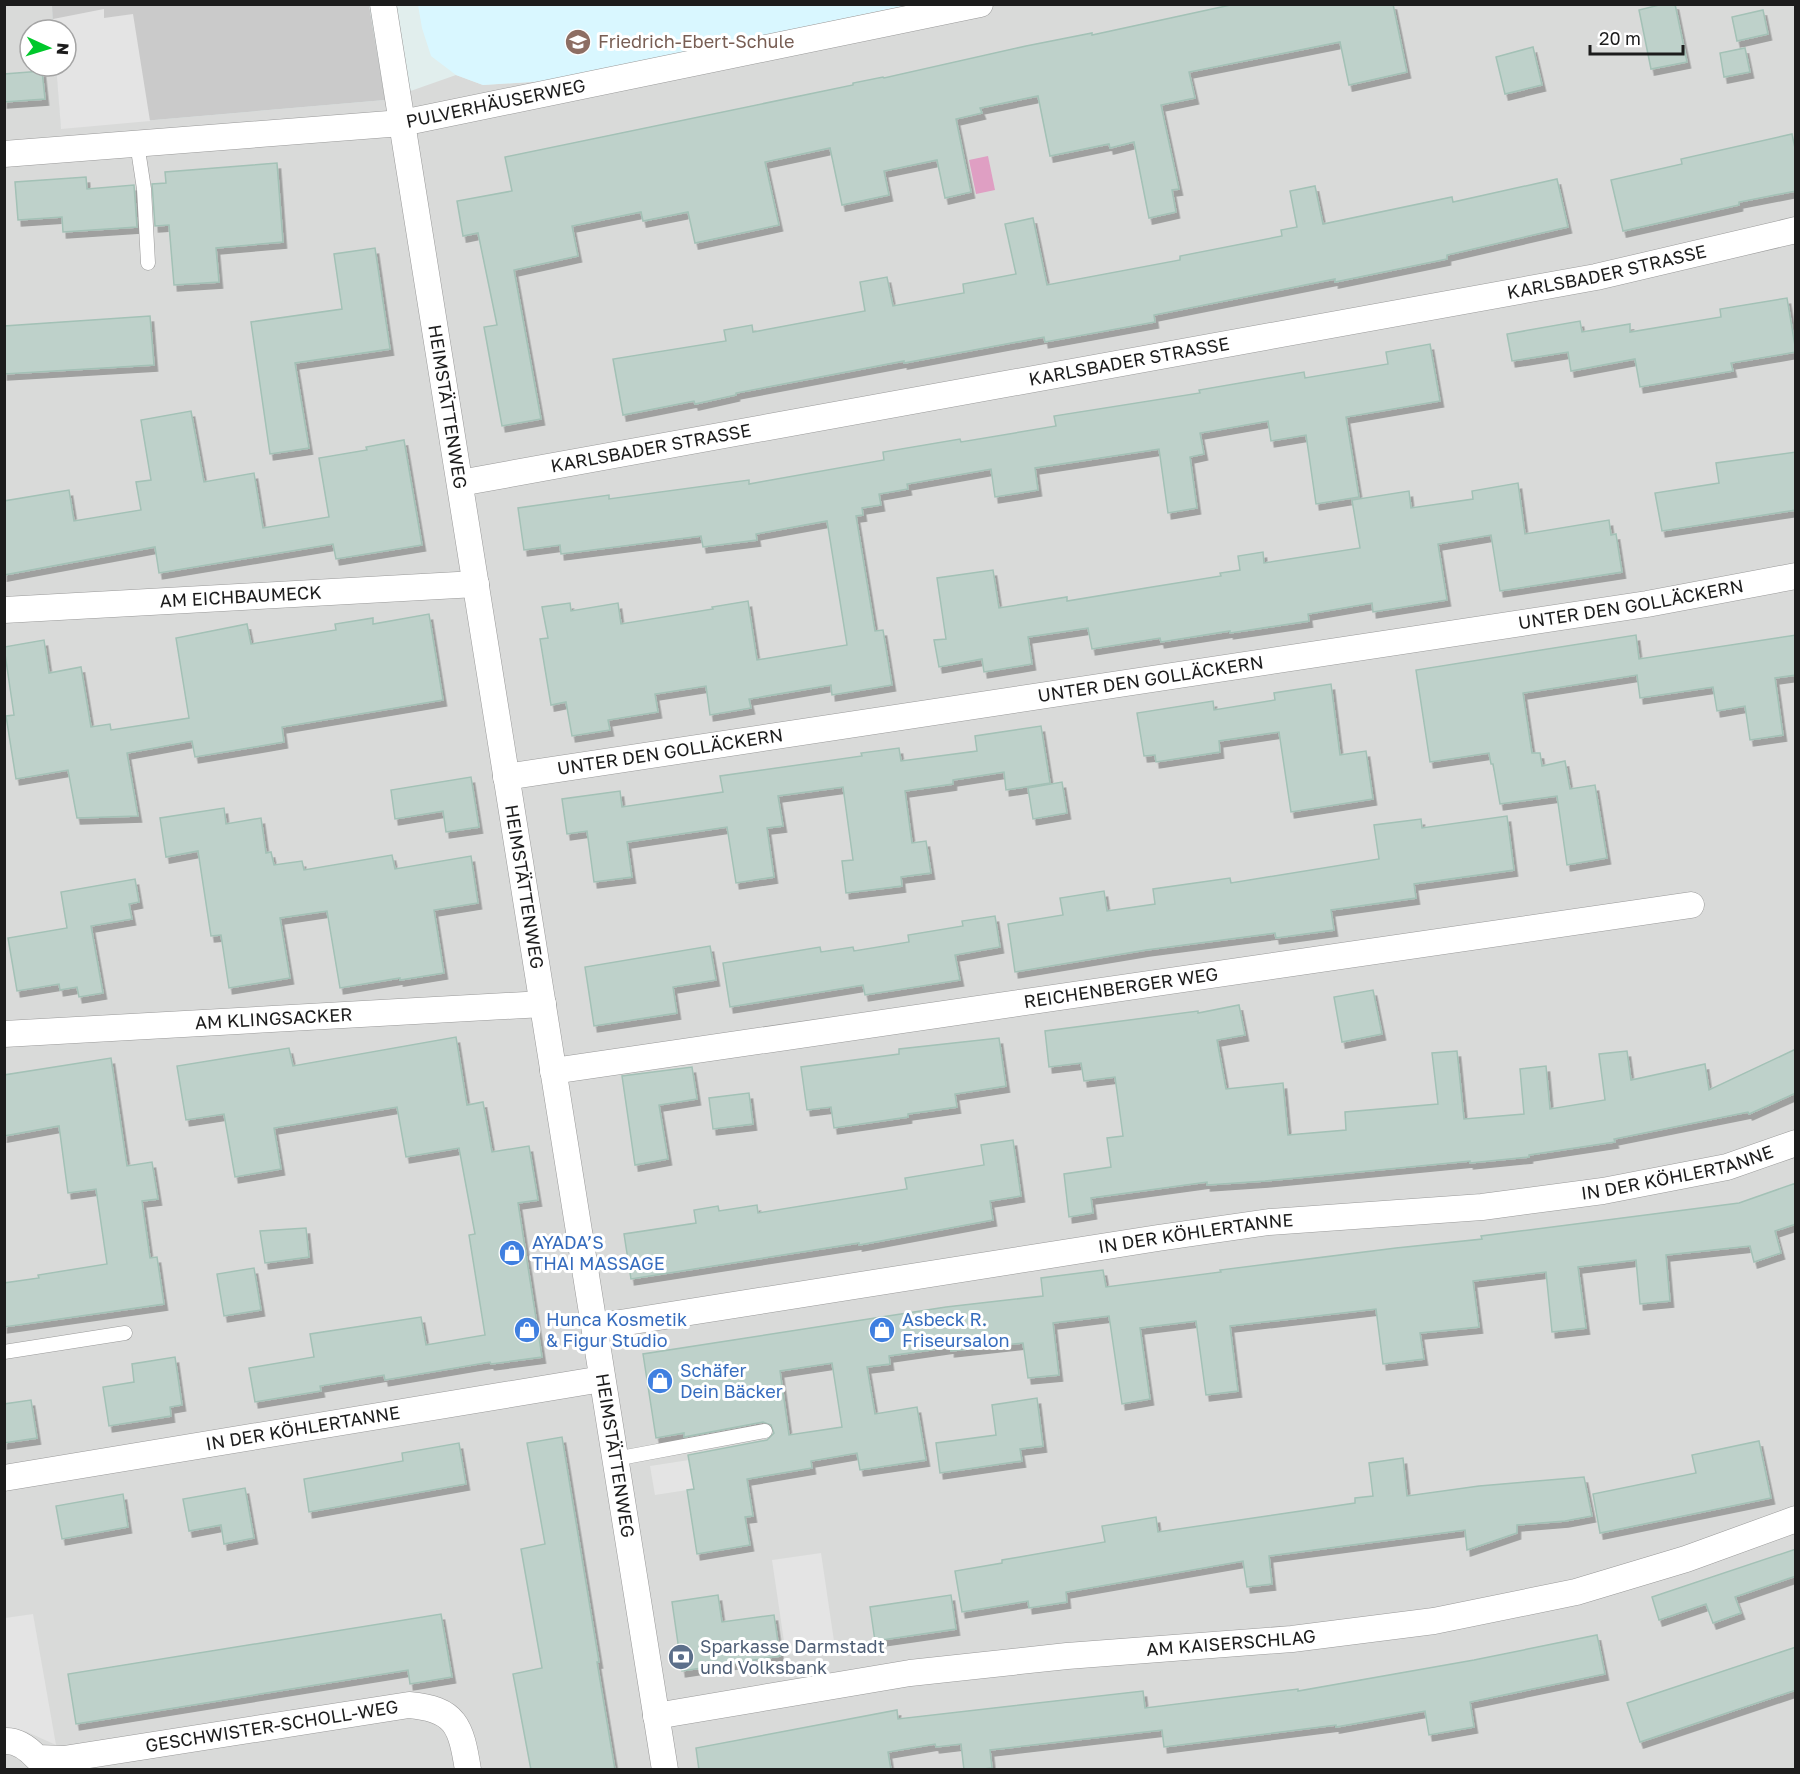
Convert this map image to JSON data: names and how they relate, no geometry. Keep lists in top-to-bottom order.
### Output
{
  "streets": {
    "street": [
      "PULVERHÄUSERWEG",
      "KARLSBADER STRASSE",
      "HEIMSTÄTTENWEG",
      "AM EICHBAUMECK",
      "UNTER DEN GOLLÄCKERN",
      "REICHENBERGER WEG",
      "AM KLINGSACKER",
      "IN DER KÖHLERTANNE",
      "AM KAISERSCHLAG",
      "GESCHWISTER-SCHOLL-WEG"
    ]
  },
  "crossings": [
    ["PULVERHÄUSERWEG", "HEIMSTÄTTENWEG"],
    ["KARLSBADER STRASSE", "HEIMSTÄTTENWEG"],
    ["HEIMSTÄTTENWEG", "AM EICHBAUMECK"],
    ["HEIMSTÄTTENWEG", "UNTER DEN GOLLÄCKERN"],
    ["HEIMSTÄTTENWEG", "REICHENBERGER WEG"],
    ["HEIMSTÄTTENWEG", "AM KLINGSACKER"],
    ["HEIMSTÄTTENWEG", "IN DER KÖHLERTANNE"],
    ["HEIMSTÄTTENWEG", "AM KAISERSCHLAG"]
  ],
  "places": {
    "school or university": ["Friedrich-Ebert-Schule"],
    "shop": [
      "AYADA’S THAI MASSAGE",
      "Hunca Kosmetik & Figur Studio",
      "Asbeck R. Friseursalon",
      "Schäfer Dein Bäcker"
    ],
    "bank": ["Sparkasse Darmstadt und Volksbank"]
  },
  "scale_bar": "20 m",
  "north": "right"
}
